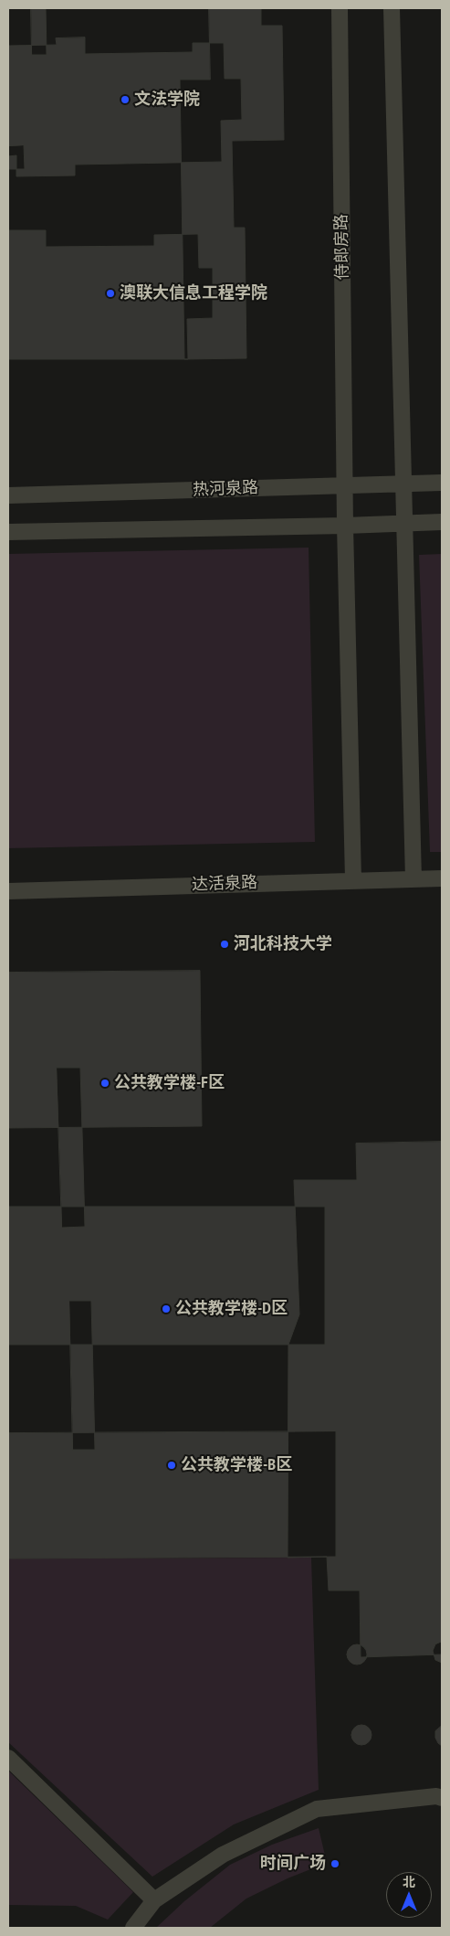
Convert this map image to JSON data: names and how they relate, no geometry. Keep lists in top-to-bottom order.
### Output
{
  "streets": {
    "lane": ["侍郎房路", "热河泉路", "达活泉路"]
  },
  "crossings": [
    ["侍郎房路", "热河泉路"],
    ["侍郎房路", "达活泉路"]
  ],
  "places": [
    "文法学院",
    "澳联大信息工程学院",
    "河北科技大学",
    "公共教学楼-F区",
    "公共教学楼-D区",
    "公共教学楼-B区",
    "时间广场"
  ],
  "north": "top"
}
